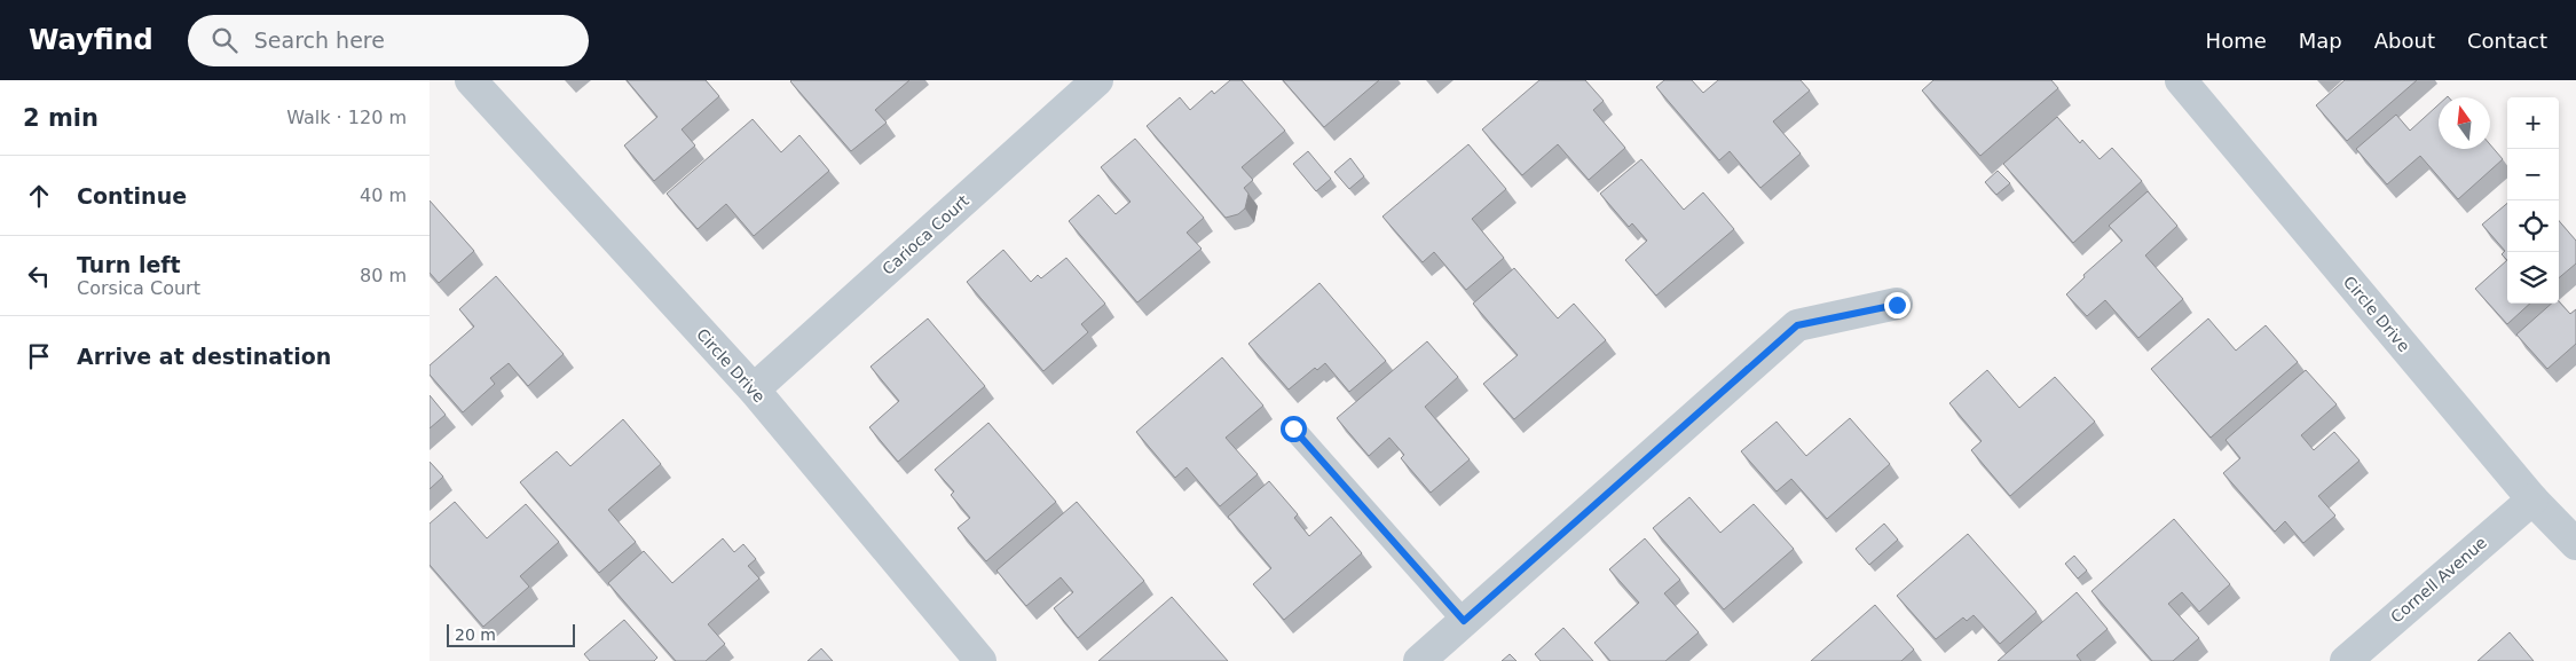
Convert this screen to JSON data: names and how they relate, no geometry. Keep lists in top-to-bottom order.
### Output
{
  "streets": {
    "street": ["Carioca Court", "Circle Drive", "Cornell Avenue"]
  },
  "crossings": [
    ["Carioca Court", "Circle Drive"],
    ["Circle Drive", "Cornell Avenue"]
  ],
  "scale_bar": "20 m",
  "north": "top",
  "page": {
    "header": "Wayfind",
    "search": "Search here",
    "nav": [
      "Home",
      "Map",
      "About",
      "Contact"
    ],
    "heading": ["2 min", "Walk · 120 m"],
    "map_buttons": ["+", "−"],
    "list": [
      ["Continue", "40 m"],
      ["Turn left", "Corsica Court", "80 m"],
      "Arrive at destination"
    ],
    "scale": "20 m"
  }
}
